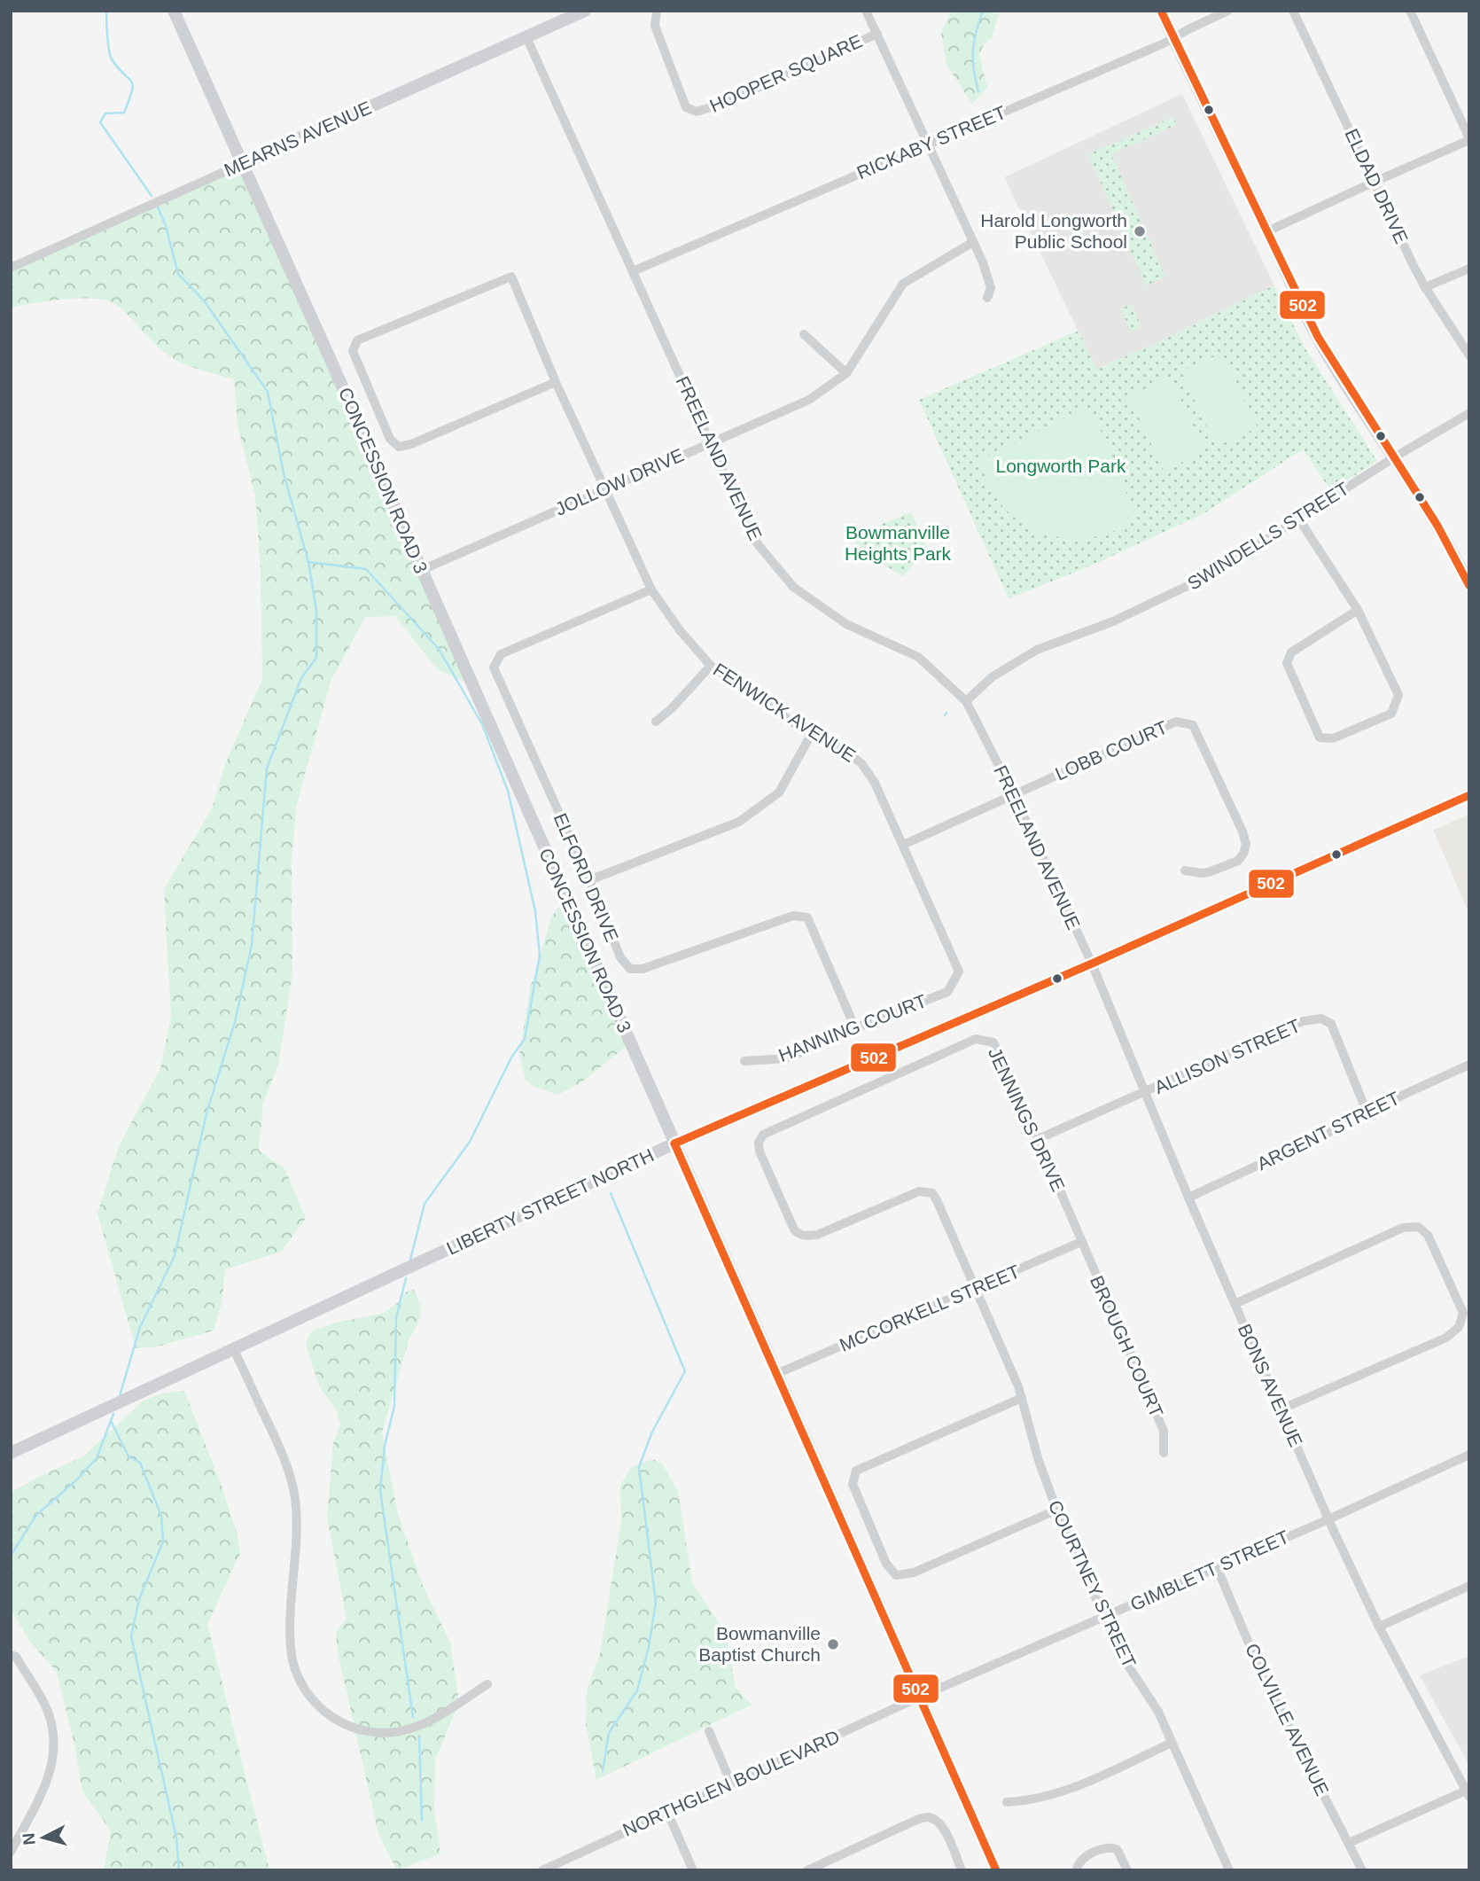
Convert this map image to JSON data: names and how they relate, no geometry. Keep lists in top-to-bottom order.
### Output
{
  "streets": {
    "street": [
      "HOOPER SQUARE",
      "MEARNS AVENUE",
      "RICKABY STREET",
      "ELDAD DRIVE",
      "FREELAND AVENUE",
      "CONCESSION ROAD 3",
      "JOLLOW DRIVE",
      "SWINDELLS STREET",
      "FENWICK AVENUE",
      "LOBB COURT",
      "ELFORD DRIVE",
      "HANNING COURT",
      "ALLISON STREET",
      "JENNINGS DRIVE",
      "ARGENT STREET",
      "LIBERTY STREET NORTH",
      "MCCORKELL STREET",
      "BROUGH COURT",
      "BONS AVENUE",
      "GIMBLETT STREET",
      "COURTNEY STREET",
      "COLVILLE AVENUE",
      "NORTHGLEN BOULEVARD"
    ]
  },
  "crossings": [
    ["HOOPER SQUARE", "RICKABY STREET"],
    ["HOOPER SQUARE", "JOLLOW DRIVE"],
    ["MEARNS AVENUE", "FREELAND AVENUE"],
    ["MEARNS AVENUE", "CONCESSION ROAD 3"],
    ["RICKABY STREET", "FREELAND AVENUE"],
    ["FREELAND AVENUE", "JOLLOW DRIVE"],
    ["FREELAND AVENUE", "SWINDELLS STREET"],
    ["FREELAND AVENUE", "LOBB COURT"],
    ["FREELAND AVENUE", "LIBERTY STREET NORTH"],
    ["FREELAND AVENUE", "BONS AVENUE"],
    ["CONCESSION ROAD 3", "JOLLOW DRIVE"],
    ["CONCESSION ROAD 3", "LIBERTY STREET NORTH"],
    ["CONCESSION ROAD 3", "MCCORKELL STREET"],
    ["CONCESSION ROAD 3", "GIMBLETT STREET"],
    ["CONCESSION ROAD 3", "NORTHGLEN BOULEVARD"],
    ["JOLLOW DRIVE", "FENWICK AVENUE"],
    ["FENWICK AVENUE", "ELFORD DRIVE"],
    ["FENWICK AVENUE", "HANNING COURT"],
    ["ELFORD DRIVE", "HANNING COURT"],
    ["ALLISON STREET", "JENNINGS DRIVE"],
    ["ALLISON STREET", "ARGENT STREET"],
    ["ALLISON STREET", "BONS AVENUE"],
    ["JENNINGS DRIVE", "MCCORKELL STREET"],
    ["JENNINGS DRIVE", "BROUGH COURT"],
    ["JENNINGS DRIVE", "COURTNEY STREET"],
    ["ARGENT STREET", "BONS AVENUE"],
    ["LIBERTY STREET NORTH", "BONS AVENUE"],
    ["MCCORKELL STREET", "BROUGH COURT"],
    ["MCCORKELL STREET", "COURTNEY STREET"],
    ["BONS AVENUE", "GIMBLETT STREET"],
    ["GIMBLETT STREET", "COURTNEY STREET"],
    ["GIMBLETT STREET", "COLVILLE AVENUE"],
    ["GIMBLETT STREET", "NORTHGLEN BOULEVARD"]
  ],
  "parks": ["Longworth Park", "Bowmanville Heights Park"],
  "places": ["Harold Longworth Public School", "Bowmanville Baptist Church"],
  "lines": ["transit line 502"],
  "north": "left"
}
